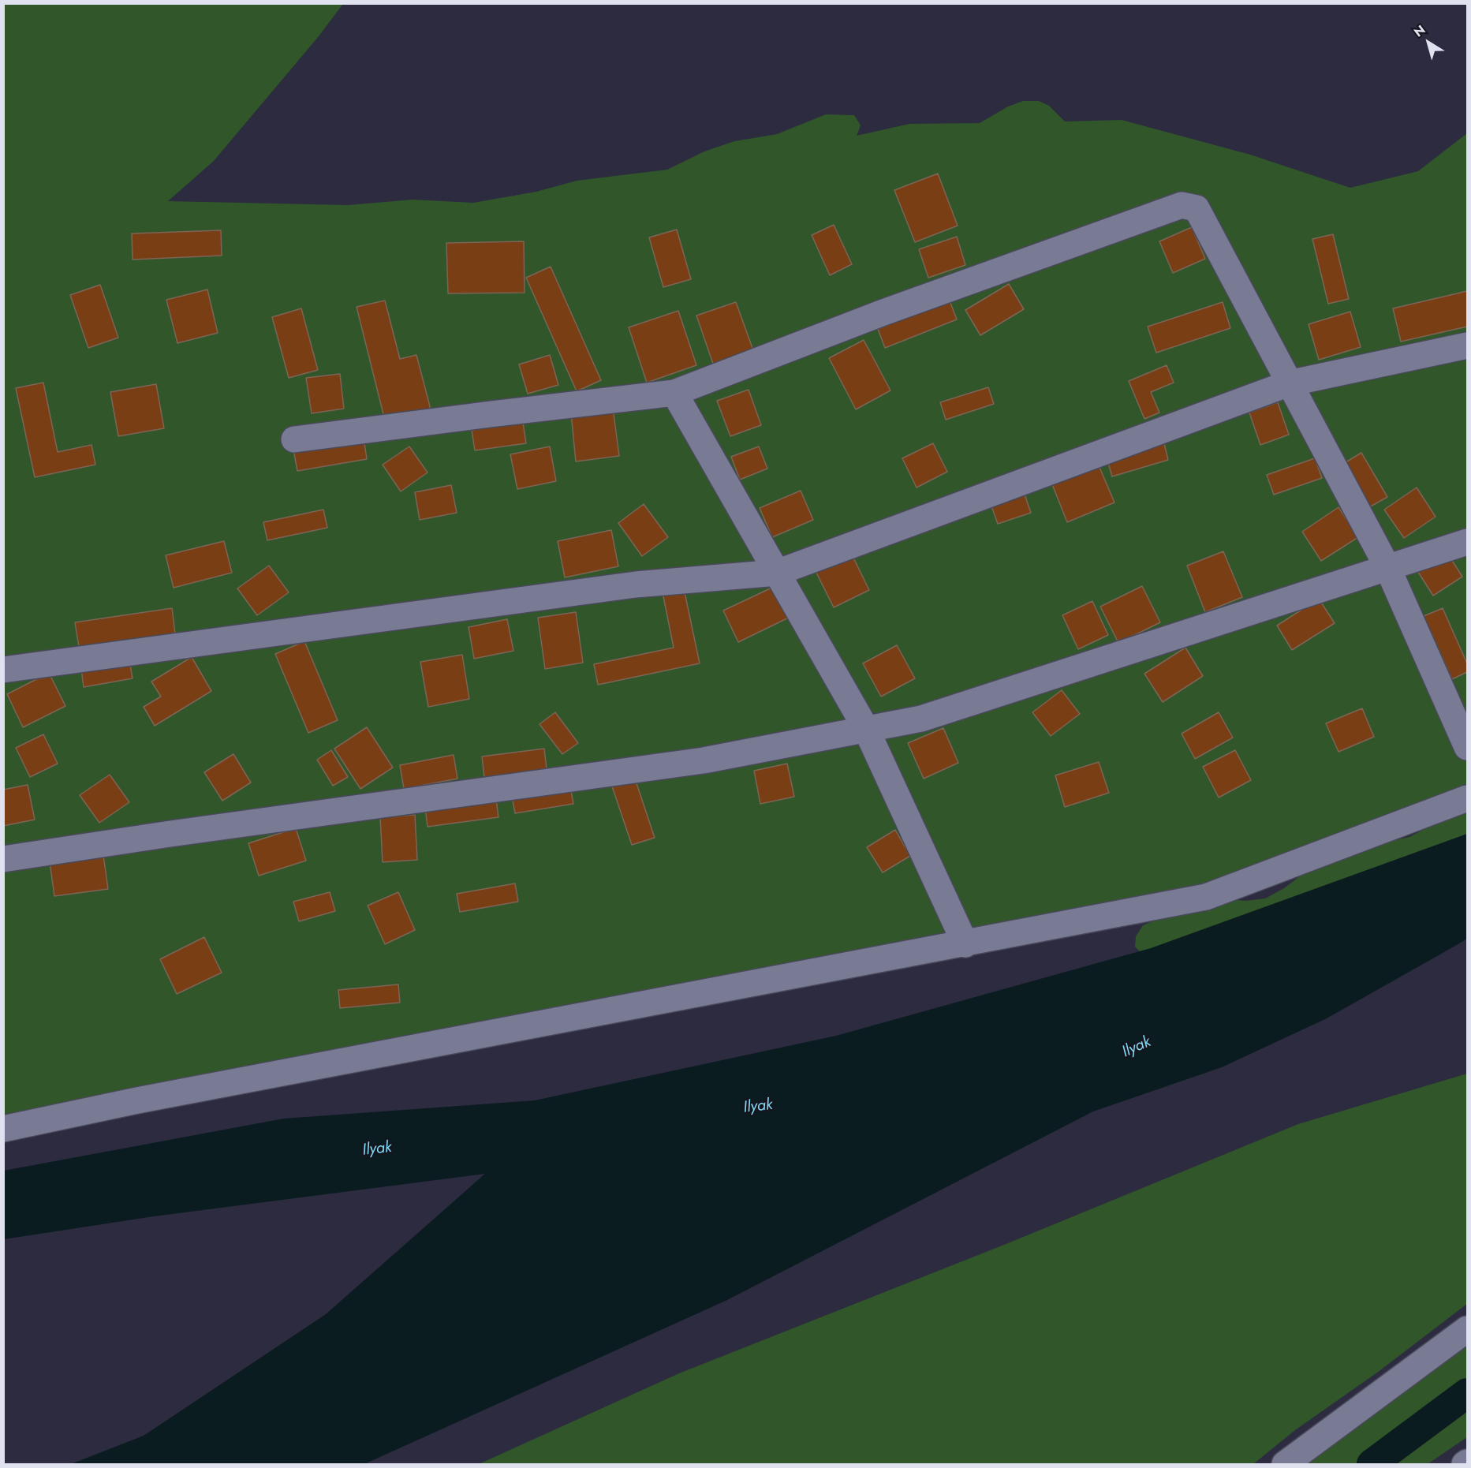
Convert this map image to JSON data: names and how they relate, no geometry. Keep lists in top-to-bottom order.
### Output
{
  "water": ["Ilyak"],
  "north": "top left"
}
